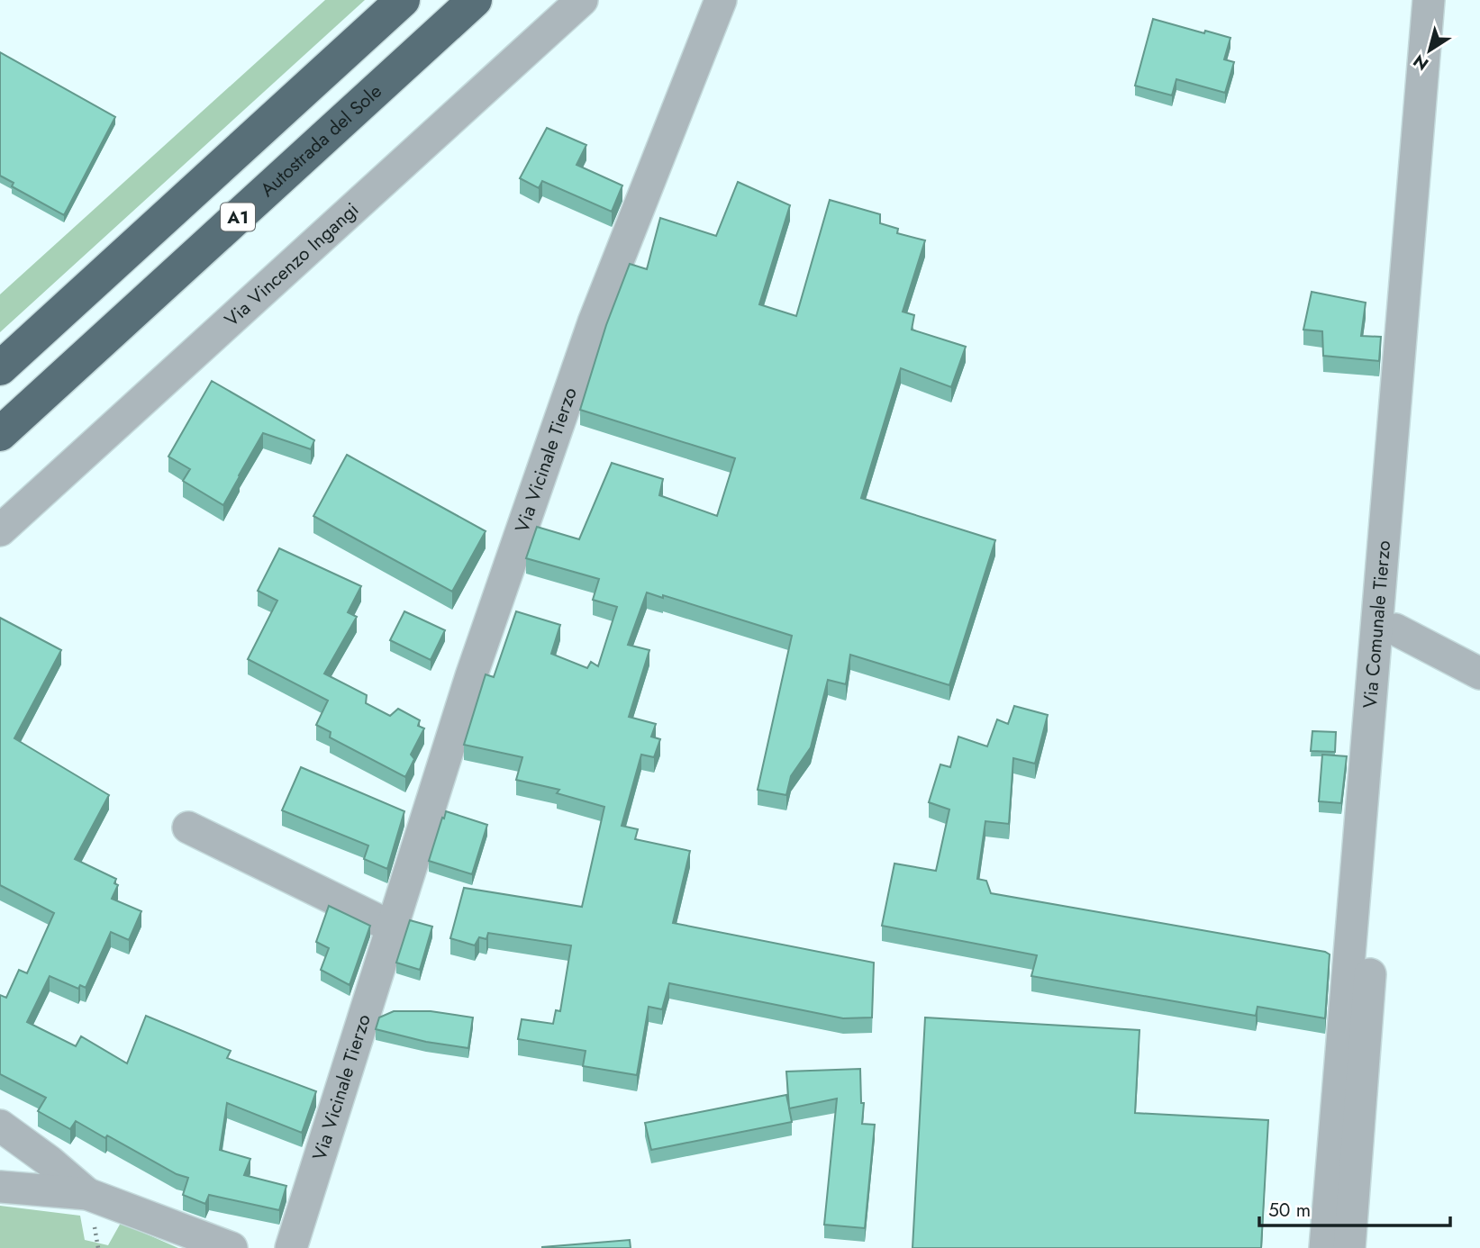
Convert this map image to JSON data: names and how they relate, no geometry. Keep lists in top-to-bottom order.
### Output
{
  "streets": {
    "highway": ["Autostrada del Sole", "A1"],
    "street": ["Via Vincenzo Ingangi", "Via Vicinale Tierzo", "Via Comunale Tierzo"]
  },
  "scale_bar": "50 m",
  "north": "bottom left"
}
